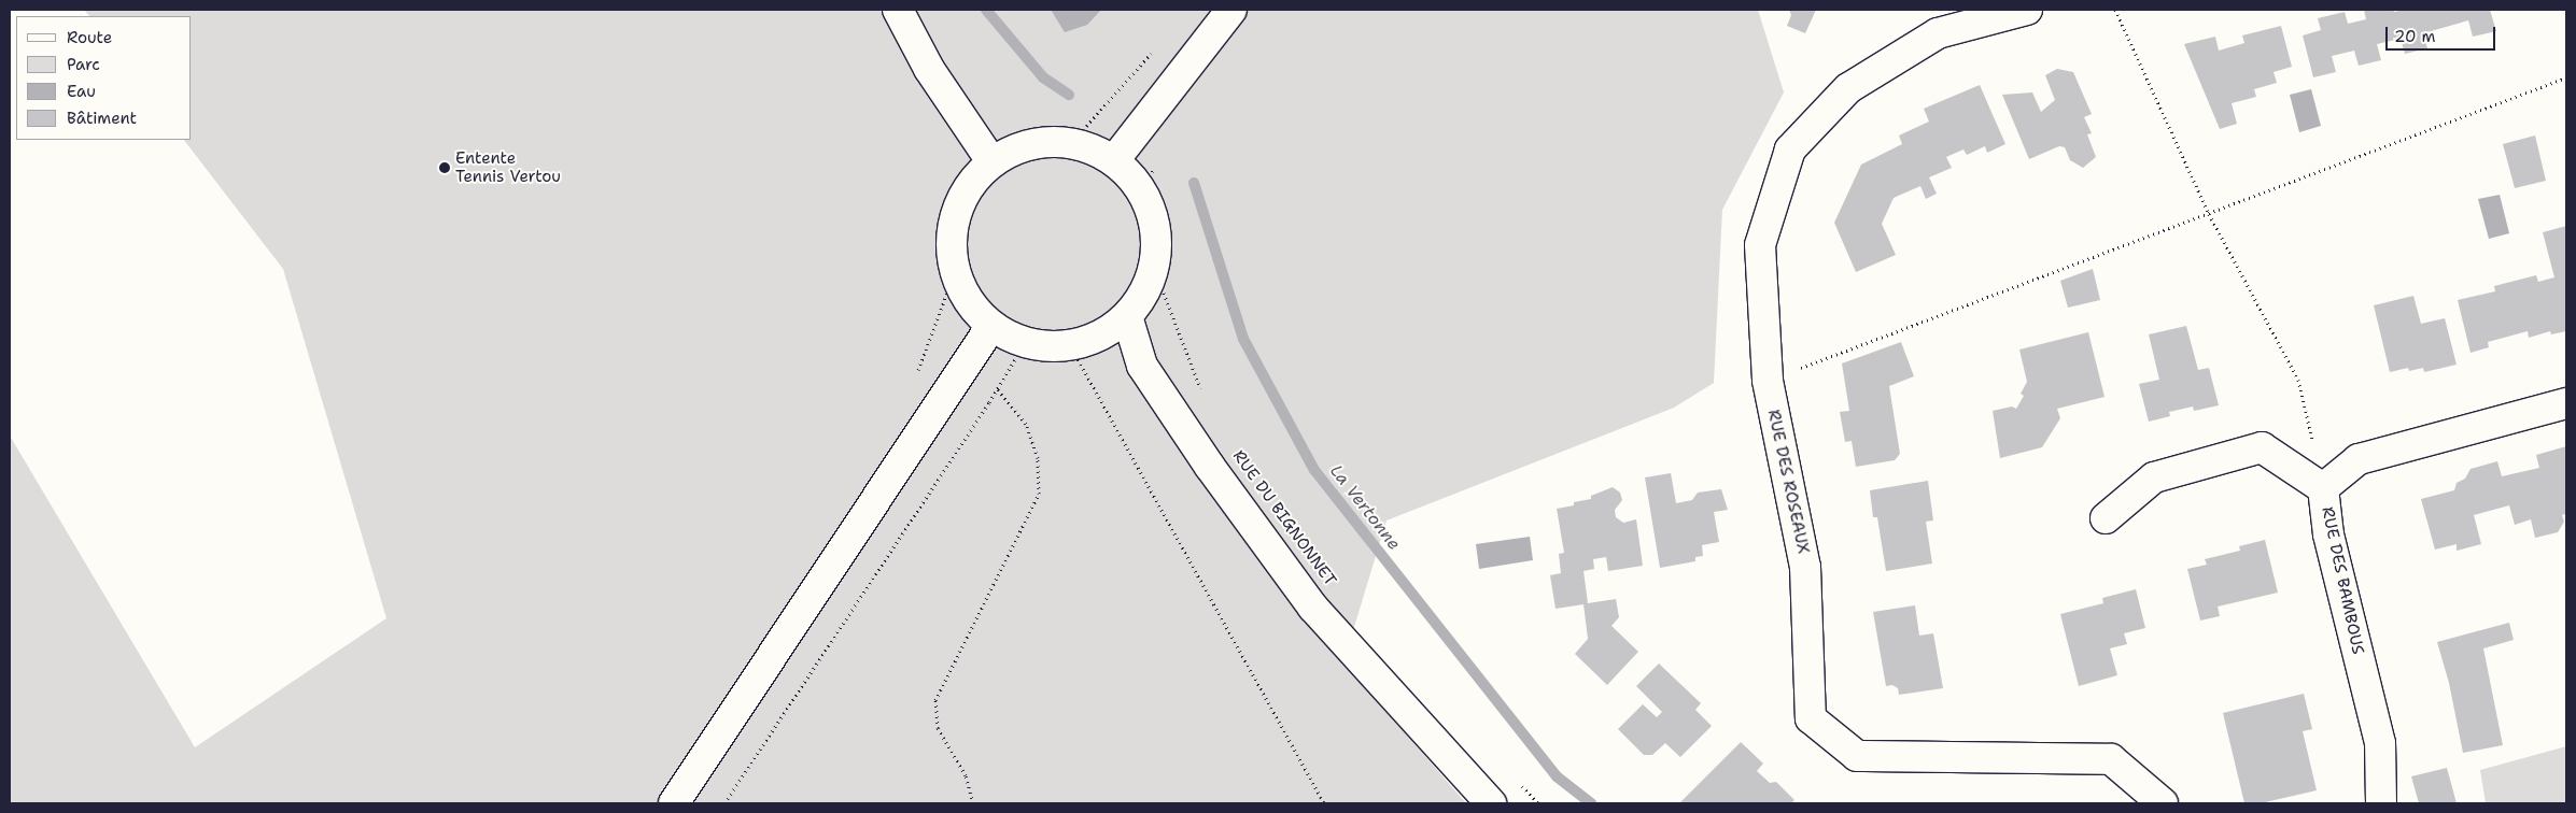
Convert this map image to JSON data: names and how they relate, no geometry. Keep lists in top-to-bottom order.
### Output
{
  "streets": {
    "street": ["RUE DES ROSEAUX", "RUE DU BIGNONNET", "RUE DES BAMBOUS"]
  },
  "water": ["La Vertonne"],
  "places": ["Entente Tennis Vertou"],
  "legend": [
    "Route",
    "Parc",
    "Eau",
    "Bâtiment"
  ],
  "scale_bar": "20 m"
}
